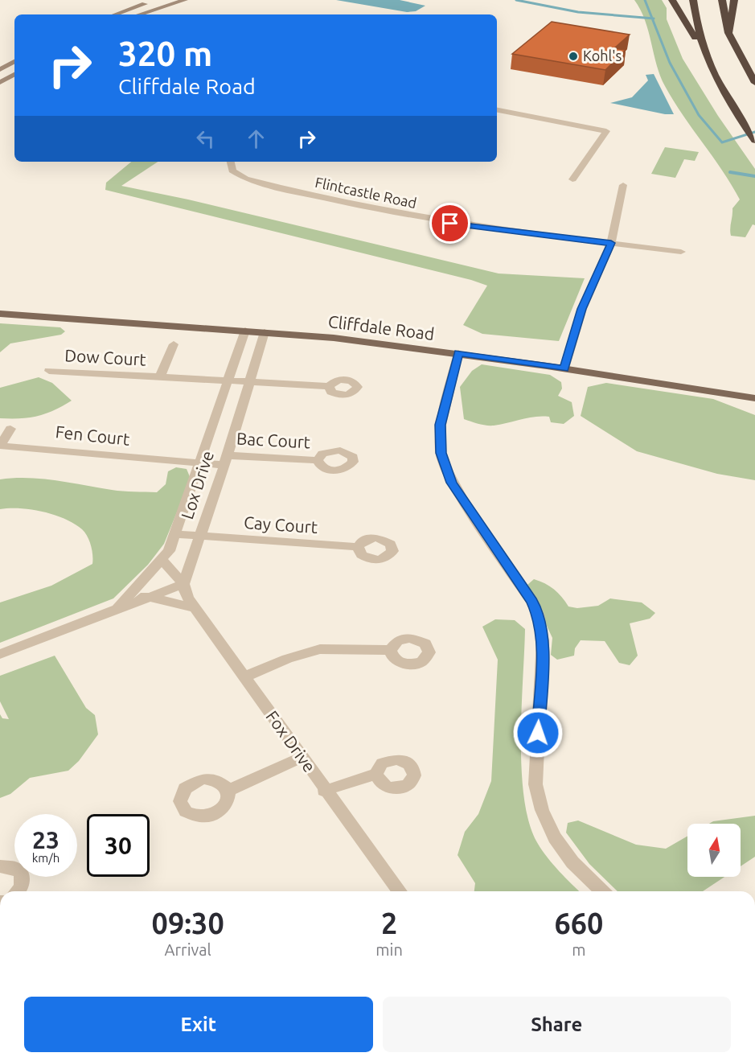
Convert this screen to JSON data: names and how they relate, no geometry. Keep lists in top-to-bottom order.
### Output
{
  "streets": {
    "main road": ["Cliffdale Road"],
    "street": [
      "Flintcastle Road",
      "Dow Court",
      "Fen Court",
      "Bac Court",
      "Lox Drive",
      "Cay Court",
      "Fox Drive"
    ]
  },
  "crossings": [
    ["Cliffdale Road", "Lox Drive"],
    ["Dow Court", "Lox Drive"],
    ["Fen Court", "Bac Court"],
    ["Fen Court", "Lox Drive"],
    ["Bac Court", "Lox Drive"],
    ["Lox Drive", "Cay Court"],
    ["Lox Drive", "Fox Drive"]
  ],
  "places": ["Kohl's"],
  "north": "top",
  "page": {
    "turn": ["320 m", "Cliffdale Road"],
    "speed": "23 km/h",
    "limit": "30",
    "eta": [
      "09:30",
      "Arrival",
      "2",
      "min",
      "660",
      "m"
    ],
    "buttons": ["Exit", "Share"]
  }
}
